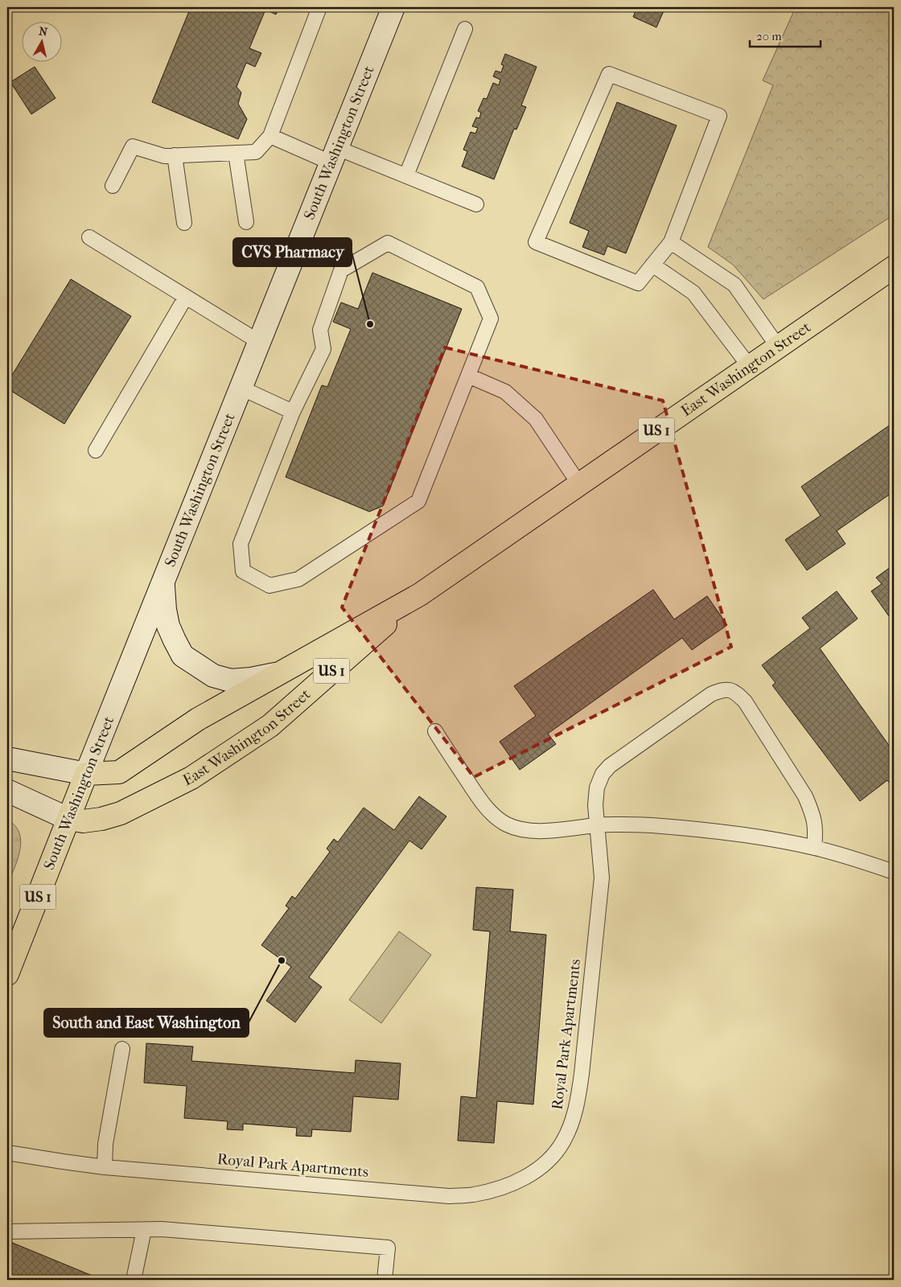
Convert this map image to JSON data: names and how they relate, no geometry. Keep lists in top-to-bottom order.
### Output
{
  "streets": {
    "main road": ["South Washington Street", "East Washington Street", "US 1"],
    "lane": ["Royal Park Apartments"]
  },
  "crossings": [
    ["South Washington Street", "East Washington Street"]
  ],
  "places": ["CVS Pharmacy", "South and East Washington"],
  "scale_bar": "20 m",
  "north": "top"
}
